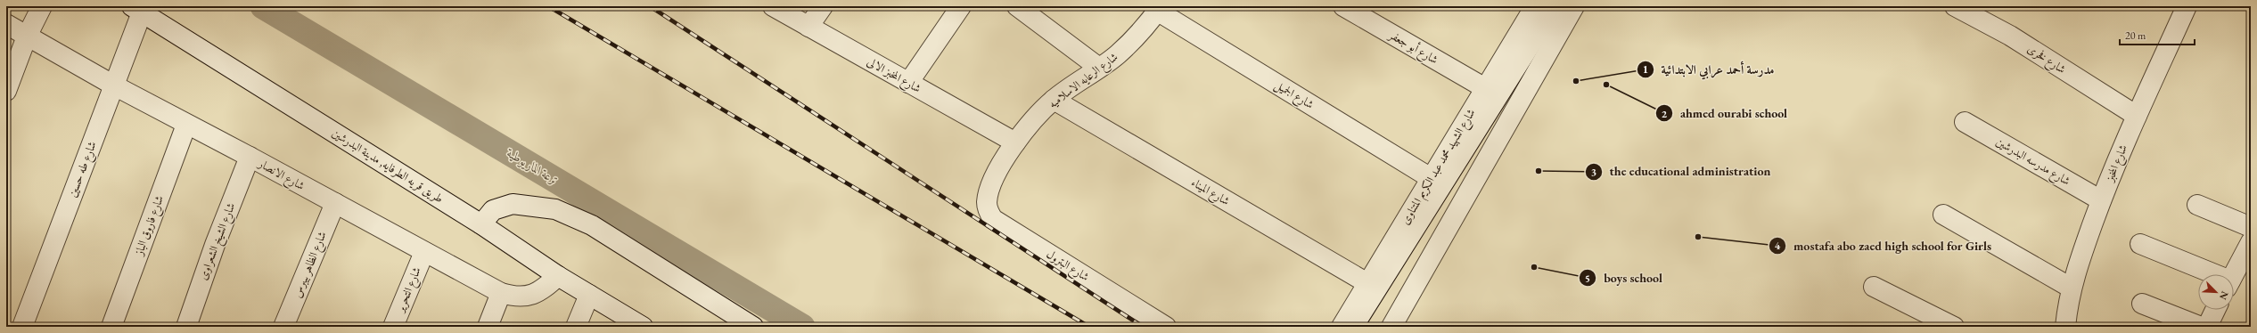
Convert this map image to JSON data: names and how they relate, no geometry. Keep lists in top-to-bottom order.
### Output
{
  "streets": {
    "street": [
      "شارع أبو جعفر",
      "شارع فخرى",
      "شارع المخبز الالى",
      "شارع الرعايه الاسلاميه",
      "شارع الجميل",
      "شارع مدرسه البدرشين",
      "شارع المخبز",
      "طريق قريه الطرفايه, مدينة البدرشين",
      "شارع الشهيد محمد عبد الكريم المتناوى",
      "شارع طه حسين",
      "شارع الانصار",
      "شارع الميناء",
      "شارع فاروق الباز",
      "شارع الشيخ الشعراوى",
      "شارع الظاهر بيبرس",
      "شارع البترول",
      "شارع التحرير"
    ]
  },
  "crossings": [
    ["شارع أبو جعفر", "شارع الشهيد محمد عبد الكريم المتناوى"],
    ["شارع فخرى", "شارع المخبز"],
    ["شارع المخبز الالى", "شارع الرعايه الاسلاميه"],
    ["شارع الرعايه الاسلاميه", "شارع الجميل"],
    ["شارع الرعايه الاسلاميه", "شارع الميناء"],
    ["شارع الرعايه الاسلاميه", "شارع البترول"],
    ["شارع الجميل", "شارع الشهيد محمد عبد الكريم المتناوى"],
    ["شارع مدرسه البدرشين", "شارع المخبز"],
    ["طريق قريه الطرفايه, مدينة البدرشين", "شارع طه حسين"],
    ["طريق قريه الطرفايه, مدينة البدرشين", "شارع الانصار"],
    ["شارع الشهيد محمد عبد الكريم المتناوى", "شارع الميناء"],
    ["شارع طه حسين", "شارع الانصار"],
    ["شارع الانصار", "شارع فاروق الباز"],
    ["شارع الانصار", "شارع الشيخ الشعراوى"],
    ["شارع الانصار", "شارع الظاهر بيبرس"],
    ["شارع الانصار", "شارع التحرير"]
  ],
  "water": ["ترعة الماريوطية"],
  "places": [
    "مدرسة أحمد عرابي الابتدائية",
    "ahmed ourabi school",
    "the educational administration",
    "mostafa abo zaed high school for Girls",
    "boys school"
  ],
  "scale_bar": "20 m",
  "north": "bottom right"
}
